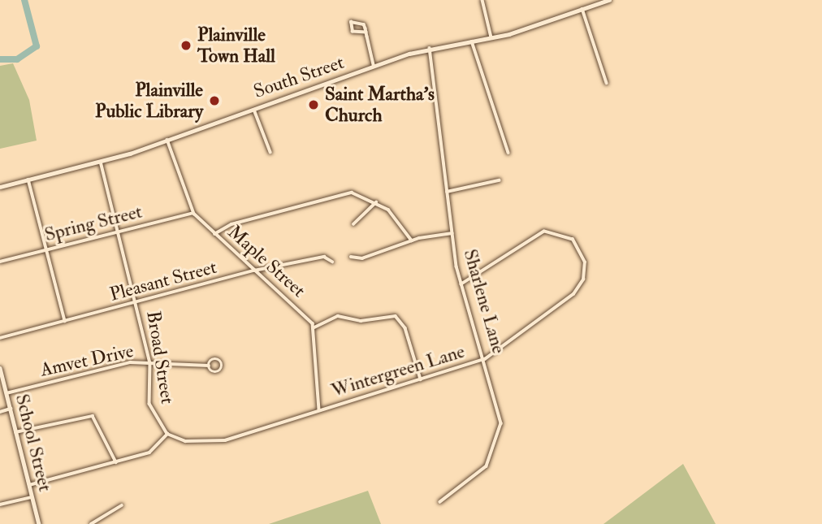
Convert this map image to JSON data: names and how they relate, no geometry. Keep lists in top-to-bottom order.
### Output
{
  "streets": {
    "main road": ["South Street", "School Street"],
    "street": [
      "Spring Street",
      "Maple Street",
      "Pleasant Street",
      "Sharlene Lane",
      "Broad Street",
      "Amvet Drive",
      "Wintergreen Lane"
    ]
  },
  "crossings": [
    ["South Street", "Maple Street"],
    ["South Street", "Sharlene Lane"],
    ["South Street", "Broad Street"],
    ["Spring Street", "Maple Street"],
    ["Spring Street", "Broad Street"],
    ["Maple Street", "Pleasant Street"],
    ["Pleasant Street", "Broad Street"],
    ["Sharlene Lane", "Wintergreen Lane"],
    ["Broad Street", "Amvet Drive"],
    ["Amvet Drive", "School Street"]
  ],
  "places": ["Plainville Town Hall", "Plainville Public Library", "Saint Martha's Church"]
}
